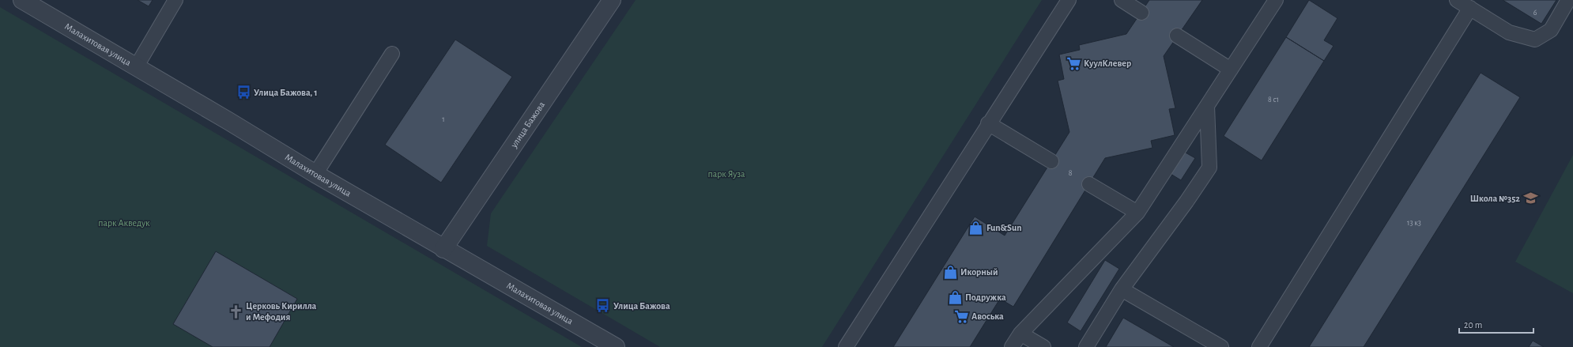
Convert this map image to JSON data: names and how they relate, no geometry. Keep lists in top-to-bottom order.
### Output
{
  "streets": {
    "street": ["Малахитовая улица", "улица Бажова"]
  },
  "crossings": [
    ["Малахитовая улица", "улица Бажова"]
  ],
  "parks": ["парк Яуза", "парк Акведук"],
  "places": {
    "supermarket": ["КуулКлевер", "Авоська"],
    "bus stop": ["Улица Бажова, 1", "Улица Бажова"],
    "school or university": ["Школа №352"],
    "shop": ["Fun&Sun", "Икорный", "Подружка"],
    "church": ["Церковь Кирилла и Мефодия"]
  },
  "house_numbers": [
    "6",
    "8 с1",
    "1",
    "8",
    "13 к3"
  ],
  "scale_bar": "20 m"
}
